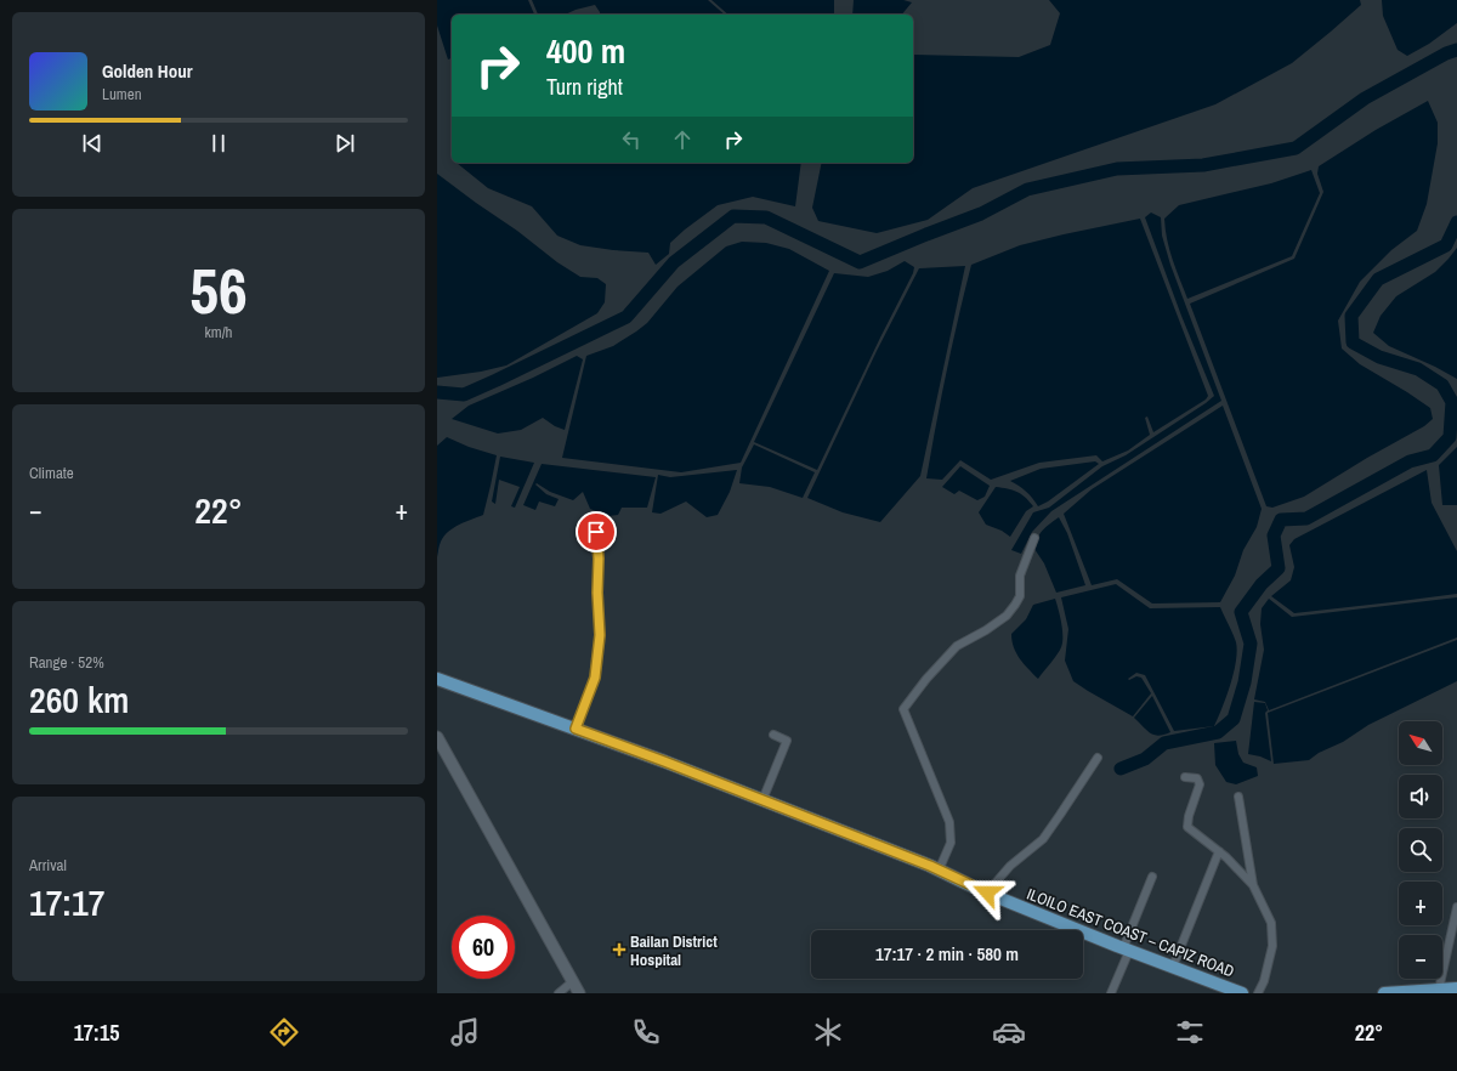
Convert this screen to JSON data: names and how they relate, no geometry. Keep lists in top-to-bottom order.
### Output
{
  "streets": {
    "main road": ["ILOILO EAST COAST – CAPIZ ROAD"]
  },
  "places": {
    "health": ["Bailan District Hospital"]
  },
  "north": "top left",
  "page": {
    "turn": ["400 m", "Turn right"],
    "song": ["Golden Hour", "Lumen"],
    "tile": [
      ["56", "km/h"],
      "Climate",
      ["Range · 52%", "260 km"],
      ["Arrival", "17:17"]
    ],
    "heat": ["−", "22°", "+"],
    "map_buttons": ["+", "−"],
    "limit": "60",
    "trip": "17:17 · 2 min · 580 m",
    "tabs": ["17:15", "22°"]
  }
}
